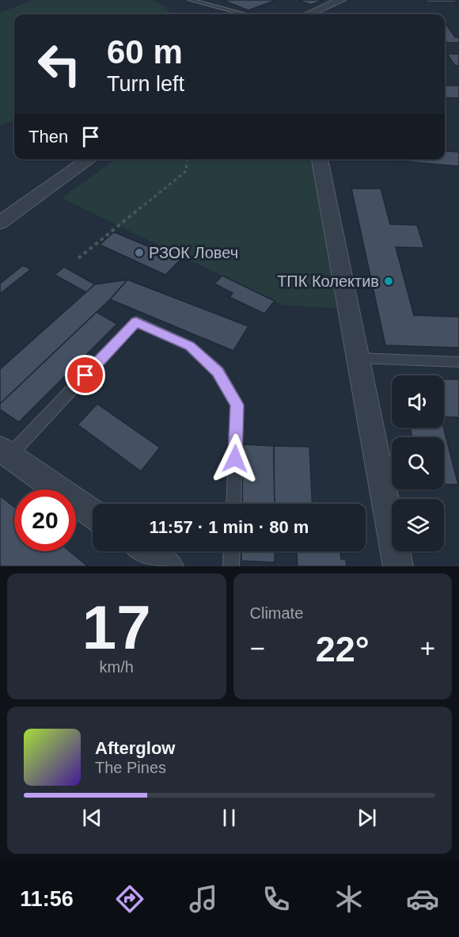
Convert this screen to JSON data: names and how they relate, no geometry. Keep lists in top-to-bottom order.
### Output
{
  "places": ["РЗОК Ловеч", "ТПК Колектив"],
  "page": {
    "turn": ["60 m", "Turn left"],
    "then": "Then",
    "limit": "20",
    "trip": "11:57 · 1 min · 80 m",
    "tile": [
      ["17", "km/h"],
      "Climate"
    ],
    "heat": ["−", "22°", "+"],
    "song": ["Afterglow", "The Pines"],
    "tabs": "11:56"
  }
}
